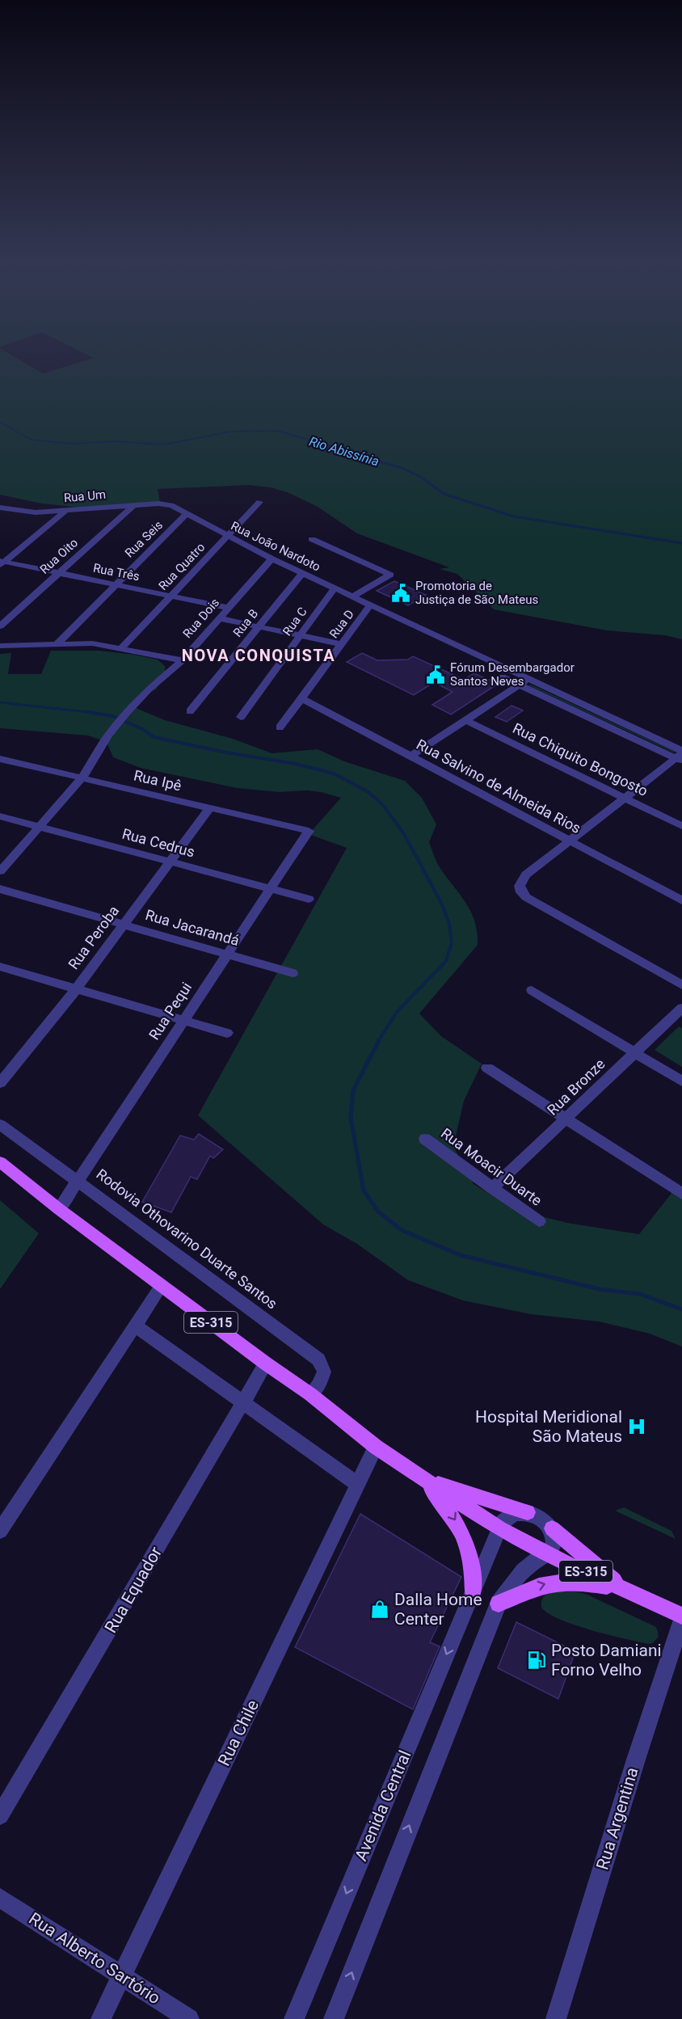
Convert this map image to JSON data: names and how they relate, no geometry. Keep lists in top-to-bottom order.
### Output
{
  "streets": {
    "main road": ["ES-315"],
    "street": [
      "Rua Um",
      "Rua Seis",
      "Rua João Nardoto",
      "Rua Oito",
      "Rua Quatro",
      "Rua Três",
      "Rua Dois",
      "Rua C",
      "Rua B",
      "Rua D",
      "Rua Chiquito Bongosto",
      "Rua Ipê",
      "Rua Salvino de Almeida Rios",
      "Rua Cedrus",
      "Rua Jacarandá",
      "Rua Peroba",
      "Rua Pequi",
      "Rua Bronze",
      "Rua Moacir Duarte",
      "Rodovia Othovarino Duarte Santos",
      "Rua Equador",
      "Rua Chile",
      "Avenida Central",
      "Rua Argentina",
      "Rua Alberto Sartório"
    ]
  },
  "crossings": [
    ["Rua Um", "Rua João Nardoto"],
    ["Rua Um", "Rua Oito"],
    ["Rua Seis", "Rua João Nardoto"],
    ["Rua Seis", "Rua Três"],
    ["Rua João Nardoto", "Rua Quatro"],
    ["Rua João Nardoto", "Rua Dois"],
    ["Rua João Nardoto", "Rua C"],
    ["Rua João Nardoto", "Rua B"],
    ["Rua João Nardoto", "Rua D"],
    ["Rua Oito", "Rua Três"],
    ["Rua Quatro", "Rua Três"],
    ["Rua Três", "Rua Dois"],
    ["Rua Dois", "Rua Ipê"],
    ["Rua D", "Rua Salvino de Almeida Rios"],
    ["Rua Ipê", "Rua Peroba"],
    ["Rua Ipê", "Rua Pequi"],
    ["Rua Cedrus", "Rua Peroba"],
    ["Rua Cedrus", "Rua Pequi"],
    ["Rua Jacarandá", "Rua Peroba"],
    ["Rua Jacarandá", "Rua Pequi"],
    ["Rua Pequi", "Rodovia Othovarino Duarte Santos"],
    ["Rua Pequi", "ES-315"],
    ["Rua Bronze", "Rua Moacir Duarte"],
    ["Rodovia Othovarino Duarte Santos", "ES-315"],
    ["ES-315", "Rua Equador"],
    ["ES-315", "Rua Chile"],
    ["ES-315", "Avenida Central"],
    ["Rua Chile", "Rua Alberto Sartório"]
  ],
  "districts": ["NOVA CONQUISTA"],
  "water": ["Rio Abissínia"],
  "places": {
    "public building": ["Promotoria de Justiça de São Mateus", "Fórum Desembargador Santos Neves"],
    "hospital": ["Hospital Meridional São Mateus"],
    "shop": ["Dalla Home Center"],
    "fuel station": ["Posto Damiani Forno Velho"]
  }
}
